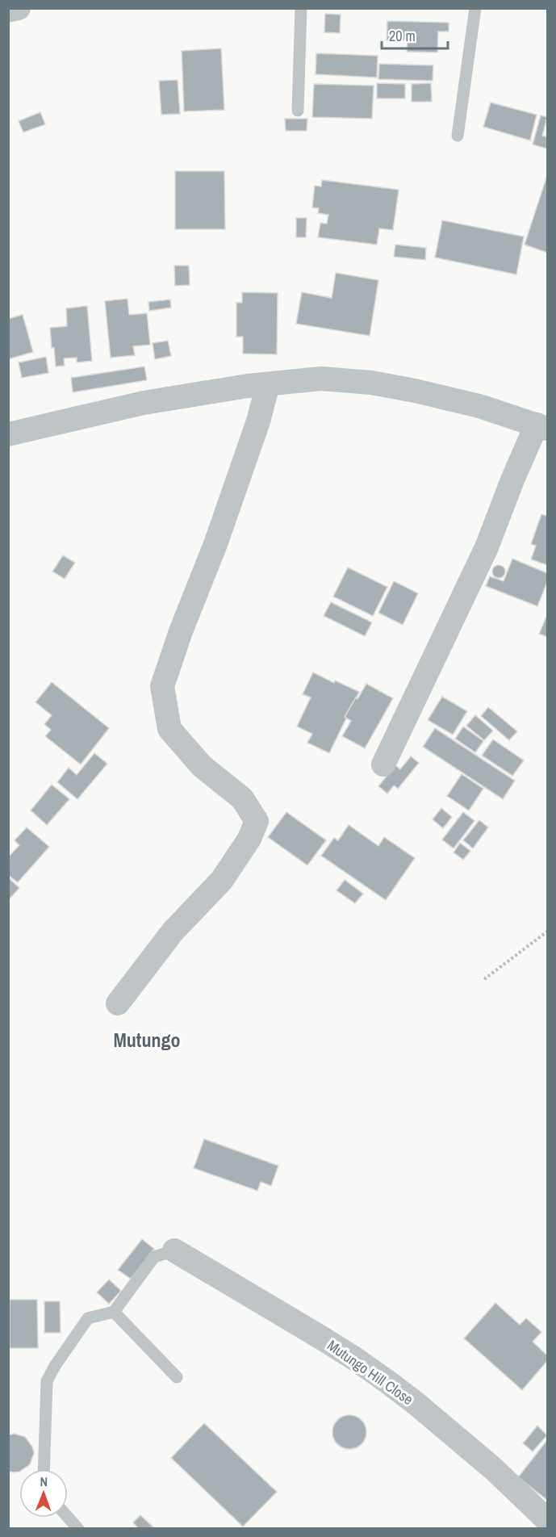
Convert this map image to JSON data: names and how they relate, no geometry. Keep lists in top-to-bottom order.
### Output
{
  "streets": {
    "street": ["Mutungo Hill Close"]
  },
  "districts": ["Mutungo"],
  "scale_bar": "20 m",
  "north": "top"
}
